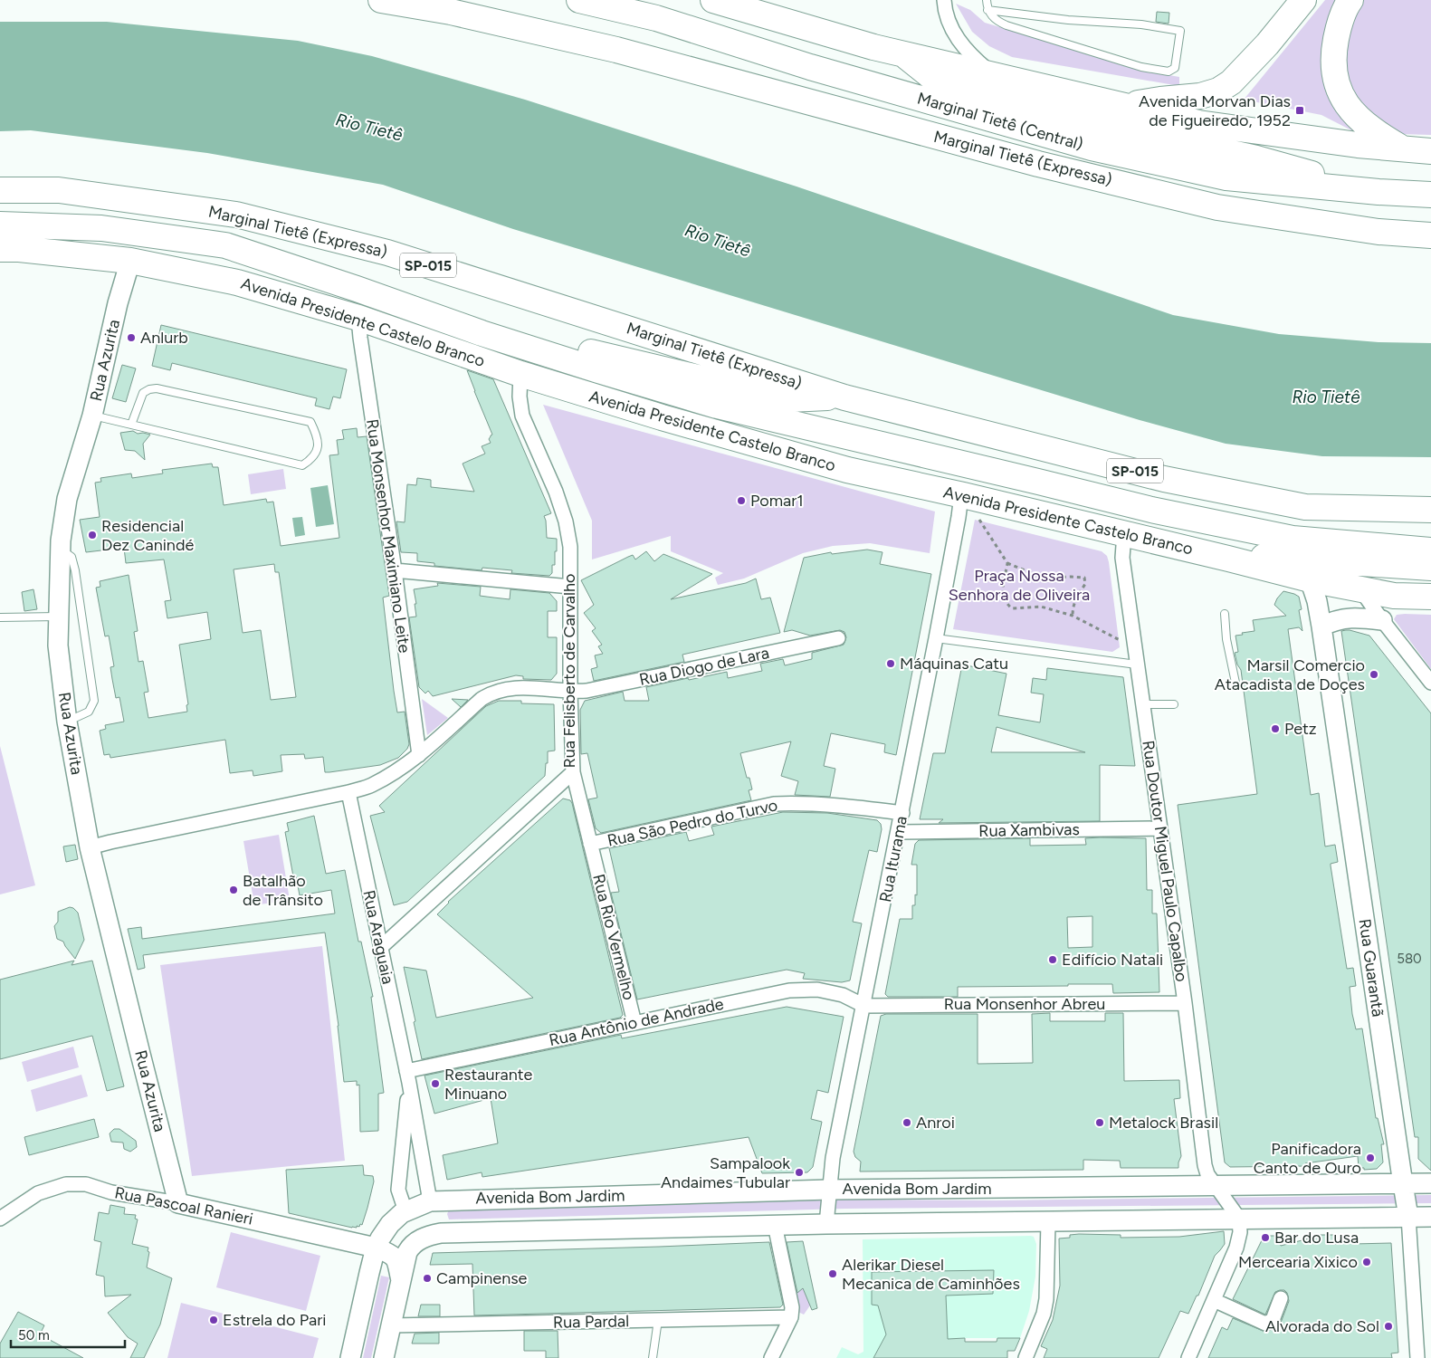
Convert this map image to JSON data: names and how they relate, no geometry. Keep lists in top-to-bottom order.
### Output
{
  "streets": {
    "highway": [
      "Marginal Tietê (Central)",
      "Marginal Tietê (Expressa)",
      "SP-015",
      "Avenida Presidente Castelo Branco"
    ],
    "main road": [
      "Rua Azurita",
      "Rua Guarantã",
      "Avenida Bom Jardim",
      "Rua Pascoal Ranieri"
    ],
    "street": [
      "Rua Monsenhor Maximiano Leite",
      "Rua Diogo de Lara",
      "Rua Felisberto de Carvalho",
      "Rua São Pedro do Turvo",
      "Rua Xambivas",
      "Rua Iturama",
      "Rua Doutor Miguel Paulo Capalbo",
      "Rua Araguaia",
      "Rua Rio Vermelho",
      "Rua Monsenhor Abreu",
      "Rua Antônio de Andrade",
      "Rua Pardal"
    ]
  },
  "crossings": [
    ["Avenida Presidente Castelo Branco", "Rua Azurita"],
    ["Avenida Presidente Castelo Branco", "Rua Monsenhor Maximiano Leite"],
    ["Avenida Presidente Castelo Branco", "Rua Felisberto de Carvalho"],
    ["Avenida Presidente Castelo Branco", "Rua Iturama"],
    ["Avenida Presidente Castelo Branco", "Rua Doutor Miguel Paulo Capalbo"],
    ["Avenida Presidente Castelo Branco", "Rua Guarantã"],
    ["Rua Azurita", "Rua Diogo de Lara"],
    ["Rua Azurita", "Rua Pascoal Ranieri"],
    ["Rua Monsenhor Maximiano Leite", "Rua Diogo de Lara"],
    ["Rua Diogo de Lara", "Rua Felisberto de Carvalho"],
    ["Rua Diogo de Lara", "Rua Araguaia"],
    ["Rua Felisberto de Carvalho", "Rua Araguaia"],
    ["Rua Felisberto de Carvalho", "Rua Rio Vermelho"],
    ["Rua São Pedro do Turvo", "Rua Iturama"],
    ["Rua São Pedro do Turvo", "Rua Rio Vermelho"],
    ["Rua Xambivas", "Rua Iturama"],
    ["Rua Xambivas", "Rua Doutor Miguel Paulo Capalbo"],
    ["Rua Iturama", "Rua Monsenhor Abreu"],
    ["Rua Iturama", "Rua Antônio de Andrade"],
    ["Rua Iturama", "Avenida Bom Jardim"],
    ["Rua Doutor Miguel Paulo Capalbo", "Rua Monsenhor Abreu"],
    ["Rua Doutor Miguel Paulo Capalbo", "Avenida Bom Jardim"],
    ["Rua Araguaia", "Rua Antônio de Andrade"],
    ["Rua Araguaia", "Avenida Bom Jardim"],
    ["Rua Rio Vermelho", "Rua Antônio de Andrade"],
    ["Rua Guarantã", "Avenida Bom Jardim"],
    ["Rua Monsenhor Abreu", "Rua Antônio de Andrade"]
  ],
  "water": ["Rio Tietê"],
  "parks": ["Praça Nossa Senhora de Oliveira"],
  "places": {
    "transit": ["Avenida Morvan Dias de Figueiredo, 1952"],
    "other": [
      "Anlurb",
      "Pomar1",
      "Residencial Dez Canindé",
      "Máquinas Catu",
      "Marsil Comercio Atacadista de Doçes",
      "Petz",
      "Batalhão de Trânsito",
      "Edifício Natali",
      "Restaurante Minuano",
      "Anroi",
      "Metalock Brasil",
      "Panificadora Canto de Ouro",
      "Sampalook Andaimes Tubular",
      "Bar do Lusa",
      "Mercearia Xixico",
      "Alerikar Diesel Mecanica de Caminhões",
      "Campinense",
      "Estrela do Pari",
      "Alvorada do Sol"
    ]
  },
  "house_numbers": ["580"],
  "scale_bar": "50 m"
}
